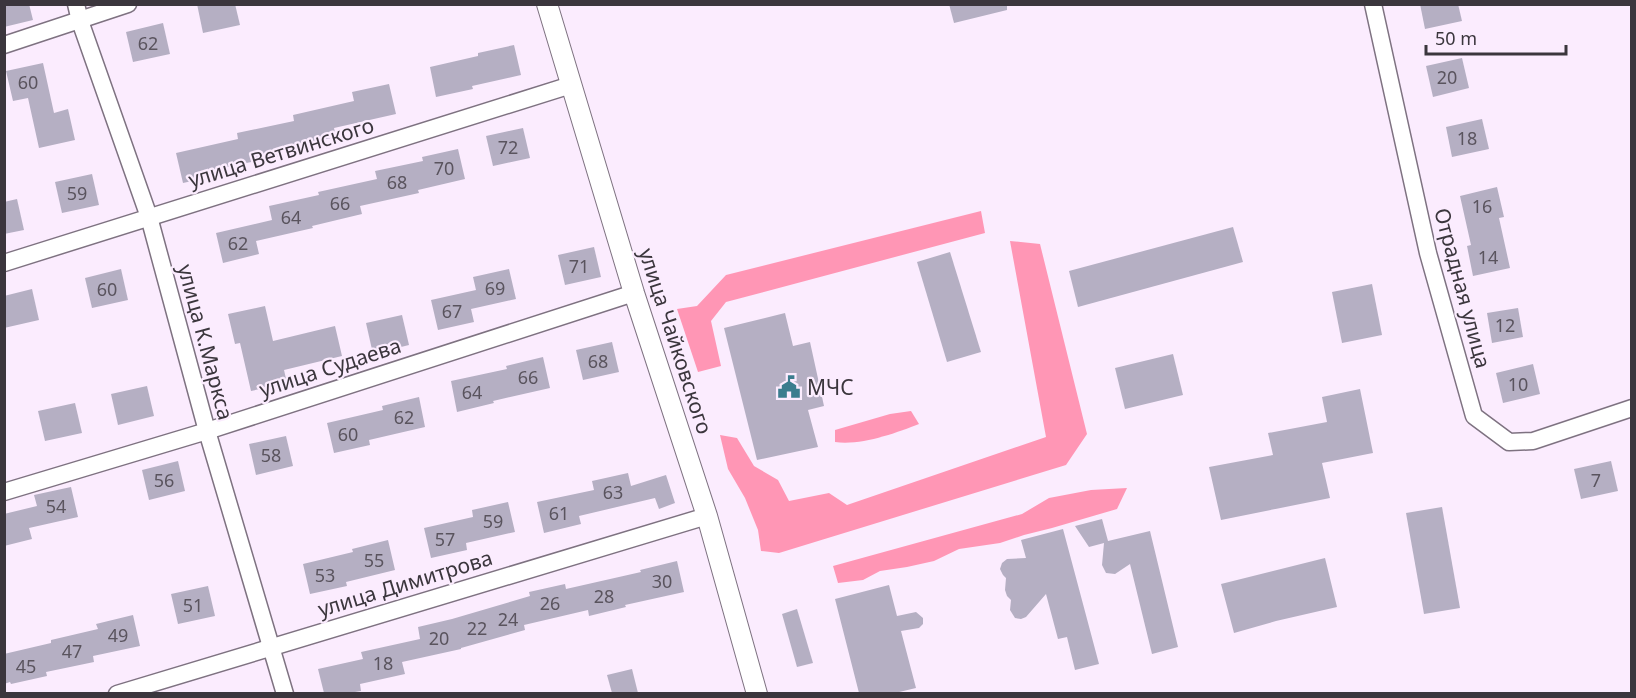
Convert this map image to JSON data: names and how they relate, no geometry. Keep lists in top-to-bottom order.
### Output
{
  "streets": {
    "street": [
      "улица Ветвинского",
      "Отрадная улица",
      "улица Чайковского",
      "улица К.Маркса",
      "улица Судаева",
      "улица Димитрова"
    ]
  },
  "crossings": [
    ["улица Ветвинского", "улица Чайковского"],
    ["улица Ветвинского", "улица К.Маркса"],
    ["улица Чайковского", "улица Судаева"],
    ["улица Чайковского", "улица Димитрова"],
    ["улица К.Маркса", "улица Судаева"],
    ["улица К.Маркса", "улица Димитрова"]
  ],
  "places": {
    "public building": ["МЧС"]
  },
  "house_numbers": [
    "62",
    "20",
    "60",
    "18",
    "72",
    "70",
    "68",
    "59",
    "66",
    "16",
    "64",
    "62",
    "14",
    "71",
    "69",
    "60",
    "67",
    "12",
    "68",
    "66",
    "10",
    "64",
    "62",
    "60",
    "58",
    "56",
    "7",
    "63",
    "54",
    "61",
    "59",
    "57",
    "55",
    "53",
    "30",
    "28",
    "26",
    "51",
    "24",
    "22",
    "49",
    "20",
    "47",
    "18",
    "45"
  ],
  "scale_bar": "50 m"
}
